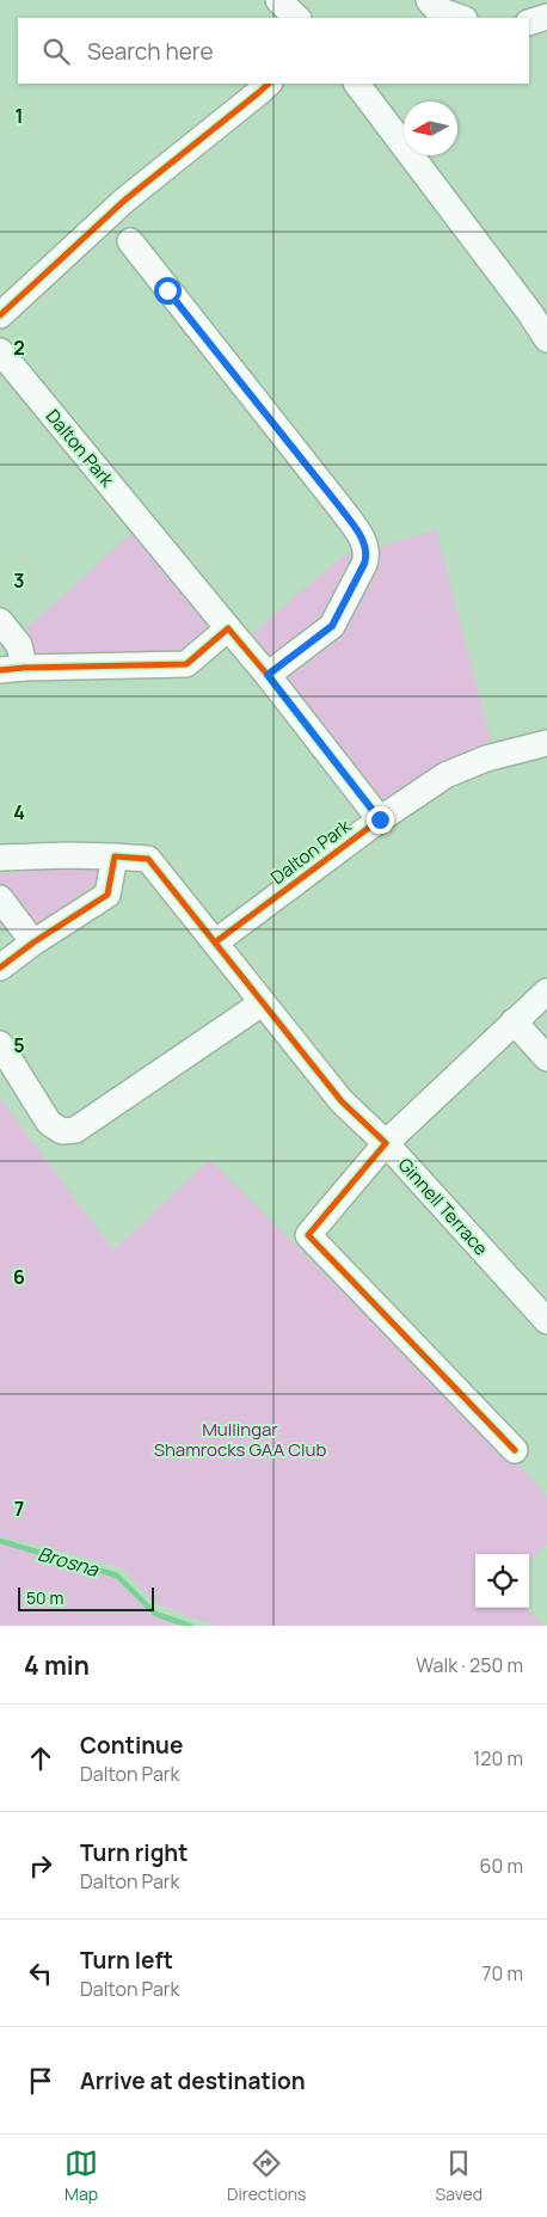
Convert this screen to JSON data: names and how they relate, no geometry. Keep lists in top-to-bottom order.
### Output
{
  "streets": {
    "street": ["Dalton Park", "Ginnell Terrace"]
  },
  "water": ["Brosna"],
  "parks": ["Mullingar Shamrocks GAA Club"],
  "scale_bar": "50 m",
  "north": "left",
  "page": {
    "search": "Search here",
    "scale": "50 m",
    "heading": ["4 min", "Walk · 250 m"],
    "list": [
      ["Continue", "Dalton Park", "120 m"],
      ["Turn right", "Dalton Park", "60 m"],
      ["Turn left", "Dalton Park", "70 m"],
      "Arrive at destination"
    ],
    "nav": ["Map", "Directions", "Saved"]
  },
  "grid": {
    "rows": [
      "1",
      "2",
      "3",
      "4",
      "5",
      "6",
      "7"
    ]
  }
}
